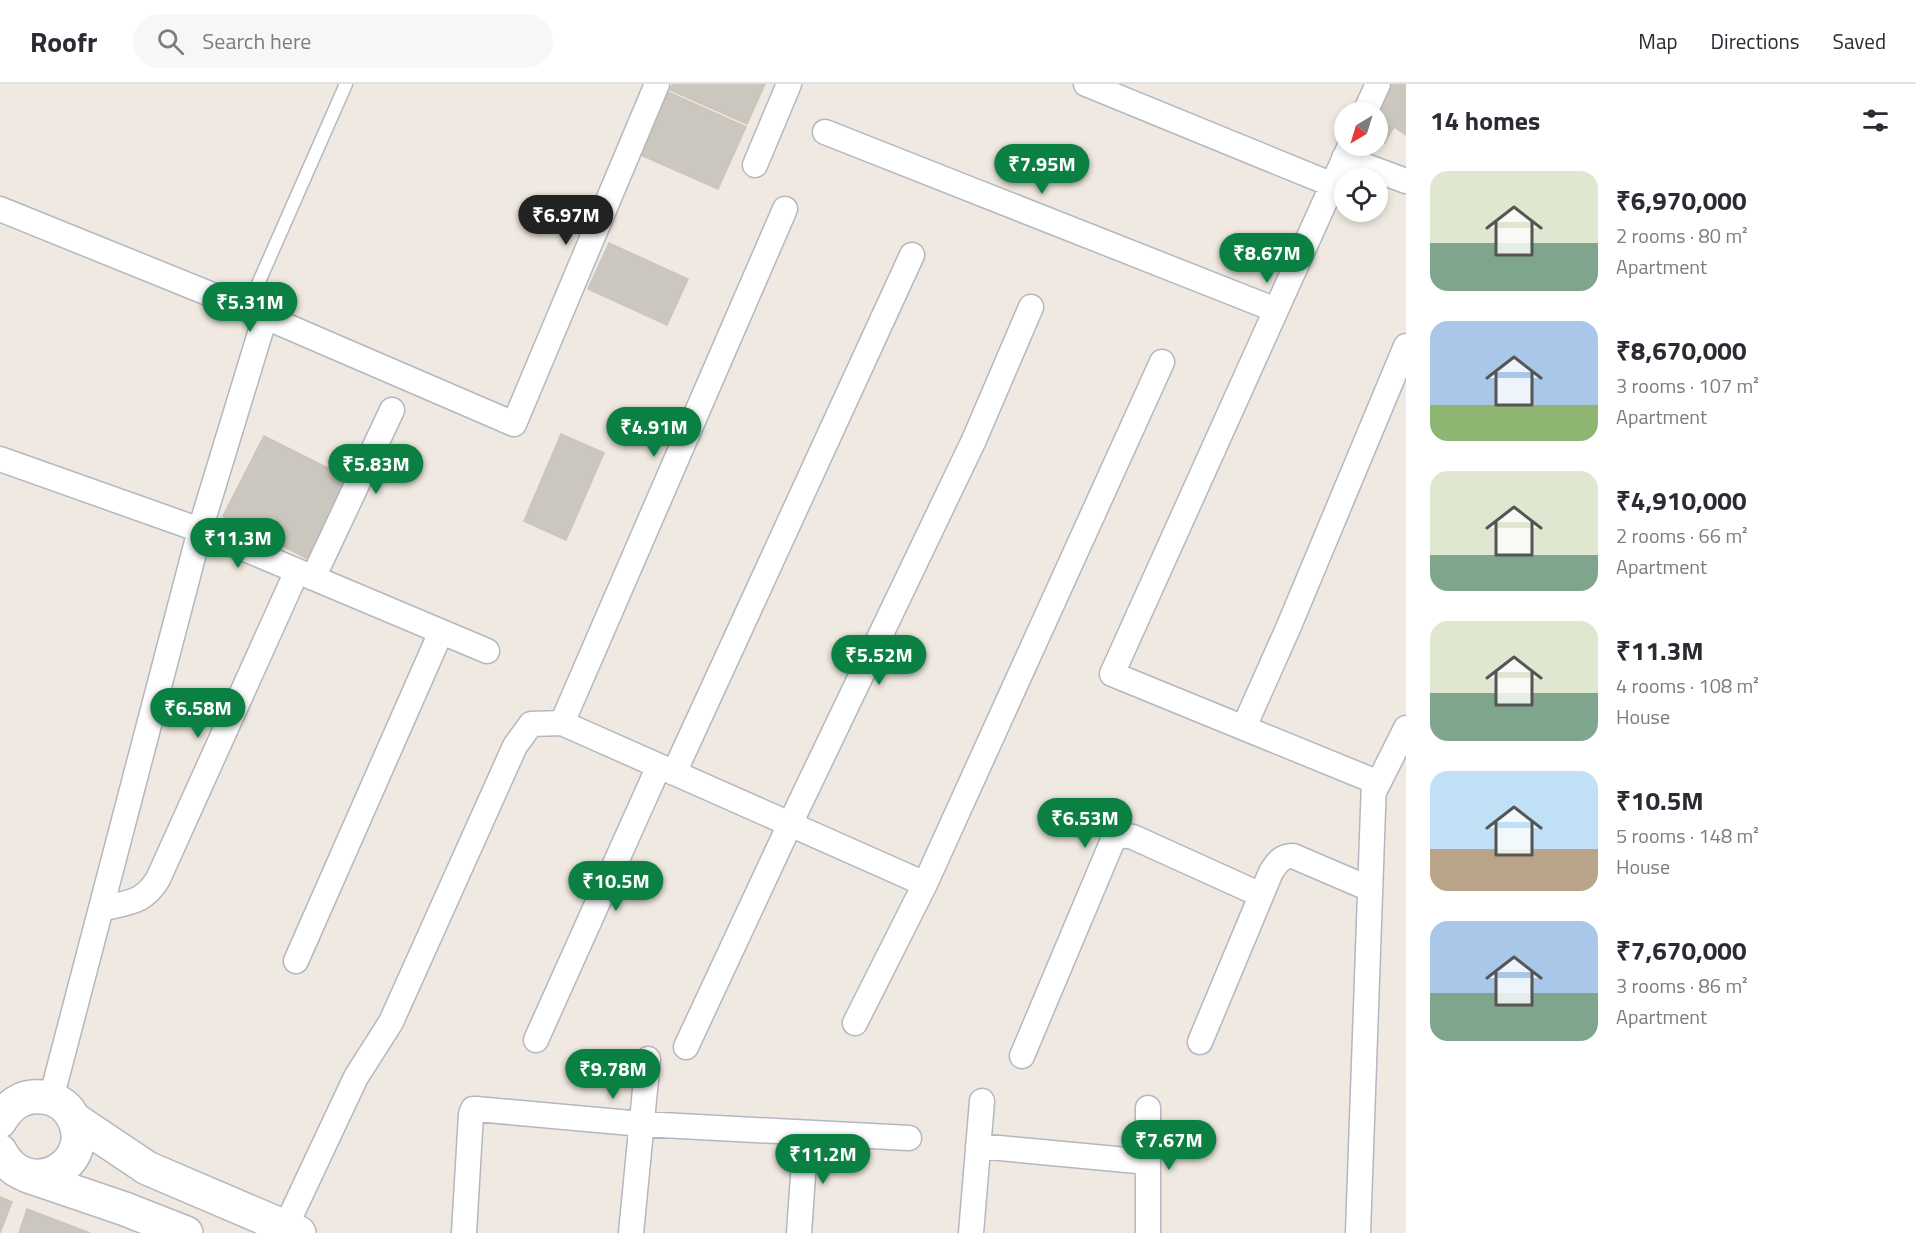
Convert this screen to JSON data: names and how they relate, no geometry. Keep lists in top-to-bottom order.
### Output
{
  "north": "bottom left",
  "page": {
    "header": "Roofr",
    "search": "Search here",
    "nav": ["Map", "Directions", "Saved"],
    "heading": "14 homes",
    "price": [
      "₹7.95M",
      "₹6.97M",
      "₹8.67M",
      "₹5.31M",
      "₹4.91M",
      "₹5.83M",
      "₹11.3M",
      "₹5.52M",
      "₹6.58M",
      "₹6.53M",
      "₹10.5M",
      "₹9.78M",
      "₹7.67M",
      "₹11.2M"
    ],
    "list": [
      {
        "name": "₹6,970,000",
        "note": "2 rooms · 80 m² · Apartment"
      },
      {
        "name": "₹8,670,000",
        "note": "3 rooms · 107 m² · Apartment"
      },
      {
        "name": "₹4,910,000",
        "note": "2 rooms · 66 m² · Apartment"
      },
      {
        "name": "₹11.3M",
        "note": "4 rooms · 108 m² · House"
      },
      {
        "name": "₹10.5M",
        "note": "5 rooms · 148 m² · House"
      },
      {
        "name": "₹7,670,000",
        "note": "3 rooms · 86 m² · Apartment"
      }
    ]
  }
}
